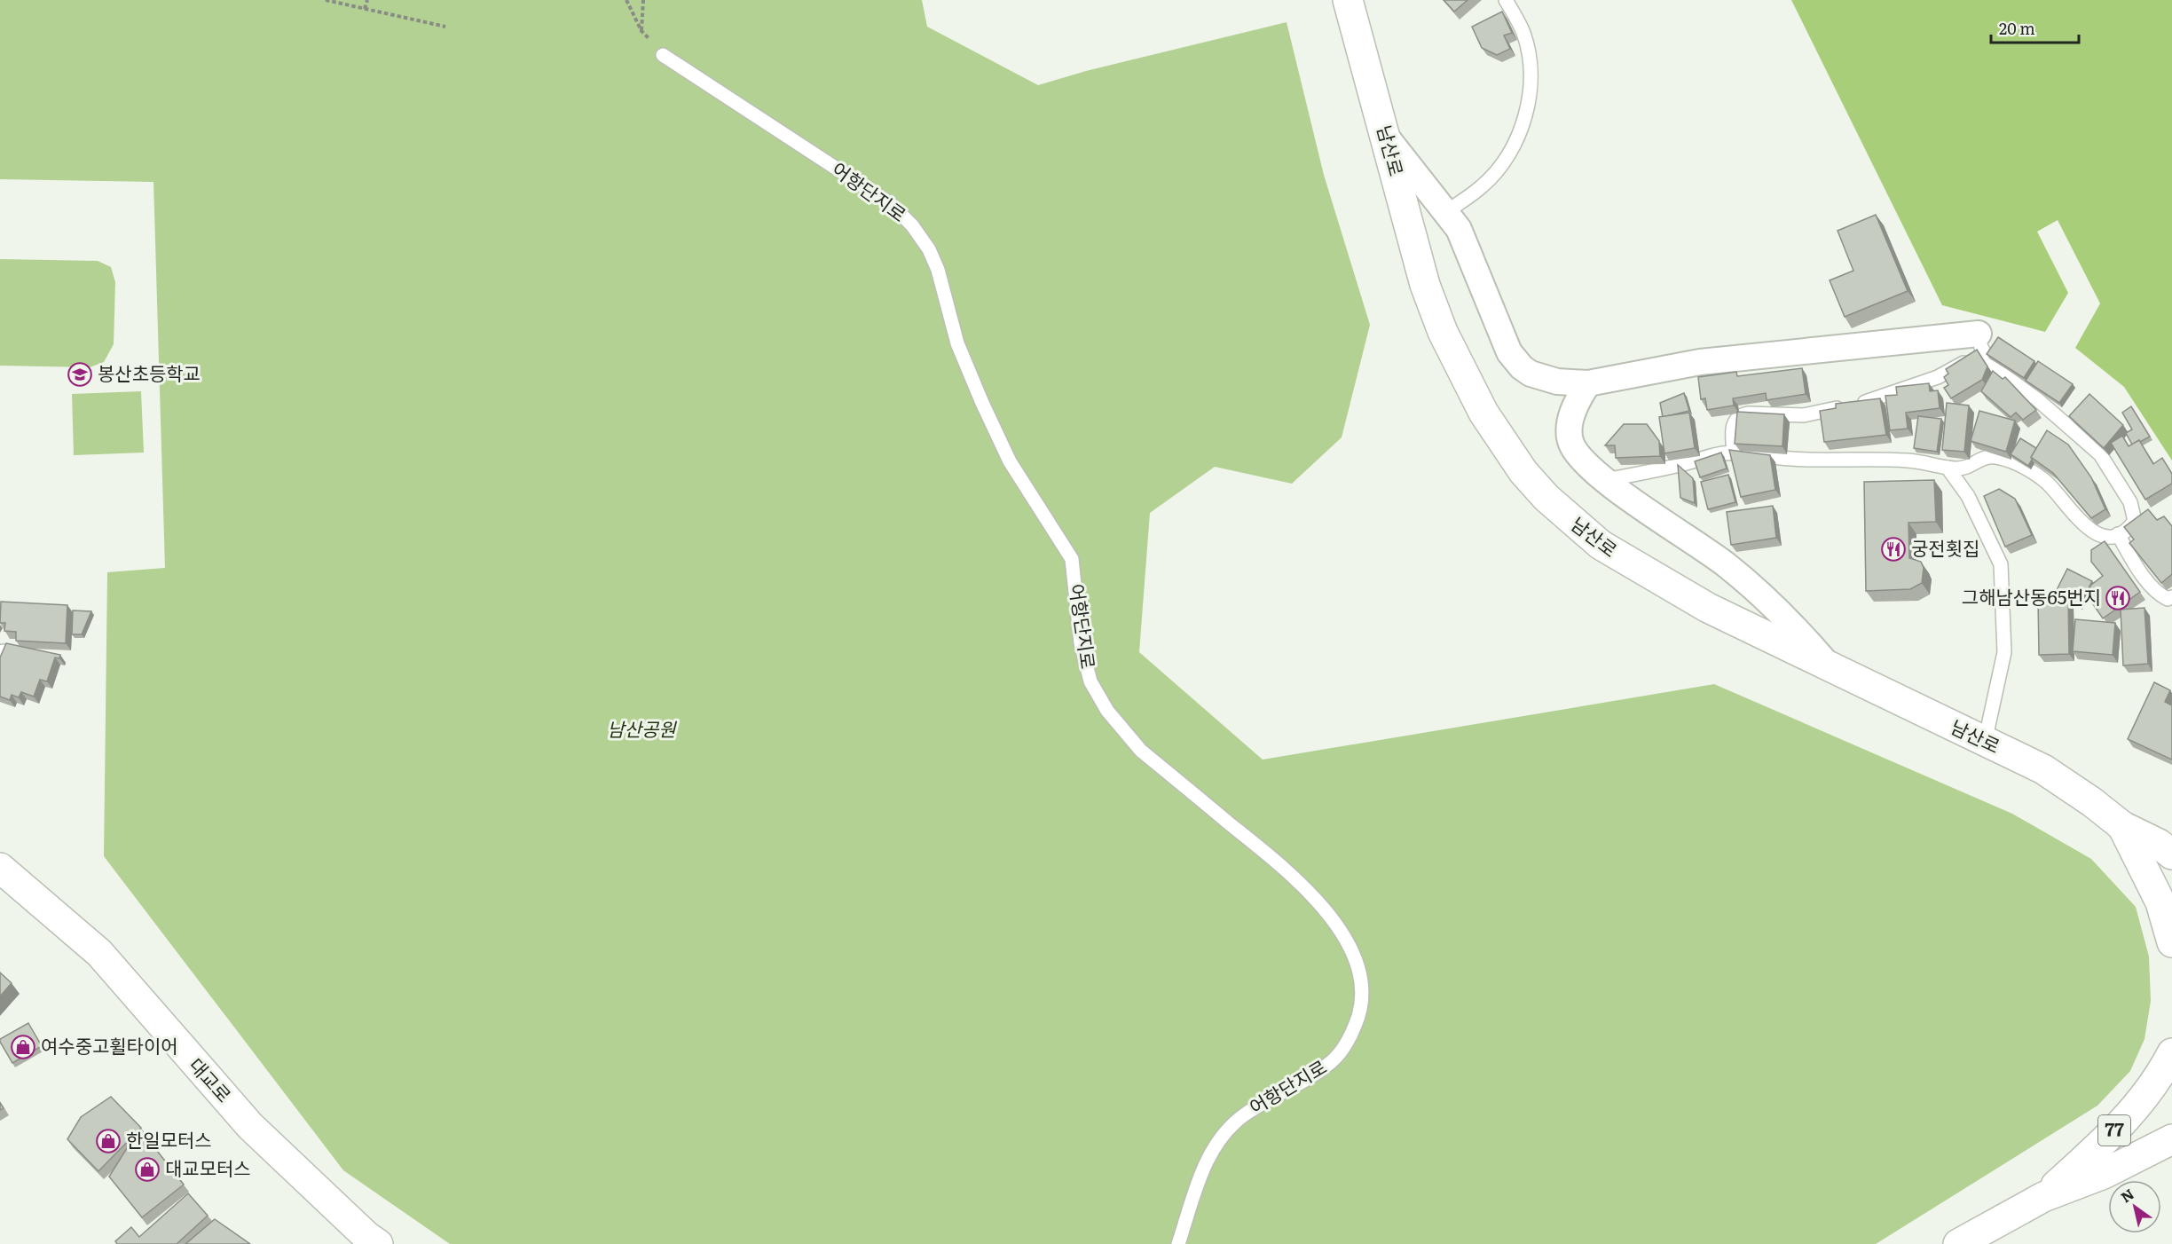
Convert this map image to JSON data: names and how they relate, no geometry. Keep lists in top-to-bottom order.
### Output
{
  "streets": {
    "street": ["남산로", "대교로", "77"],
    "lane": ["어항단지로"]
  },
  "parks": ["남산공원"],
  "places": {
    "school or university": ["봉산초등학교"],
    "restaurant": ["궁전횟집", "그해남산동65번지"],
    "shop": ["여수중고휠타이어", "한일모터스", "대교모터스"]
  },
  "scale_bar": "20 m",
  "north": "top left"
}
